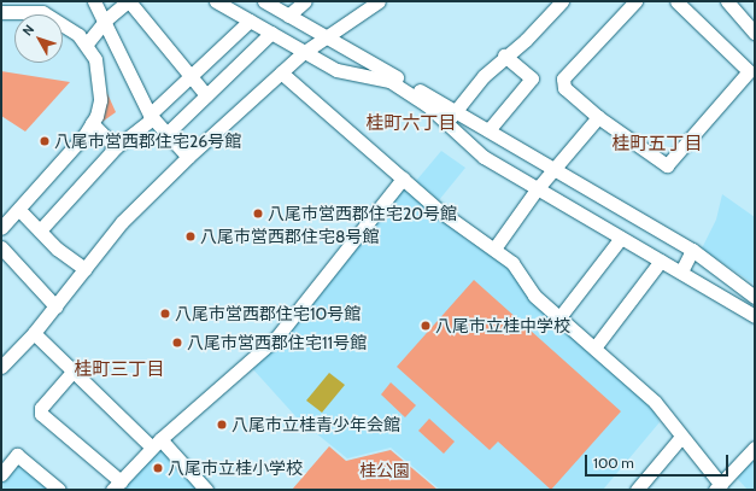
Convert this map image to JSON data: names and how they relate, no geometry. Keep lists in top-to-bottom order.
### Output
{
  "districts": ["桂町六丁目", "桂町五丁目", "桂町三丁目"],
  "parks": ["桂公園"],
  "places": [
    "八尾市営西郡住宅26号館",
    "八尾市営西郡住宅20号館",
    "八尾市営西郡住宅8号館",
    "八尾市営西郡住宅10号館",
    "八尾市立桂中学校",
    "八尾市営西郡住宅11号館",
    "八尾市立桂青少年会館",
    "八尾市立桂小学校"
  ],
  "scale_bar": "100 m",
  "north": "top left"
}
